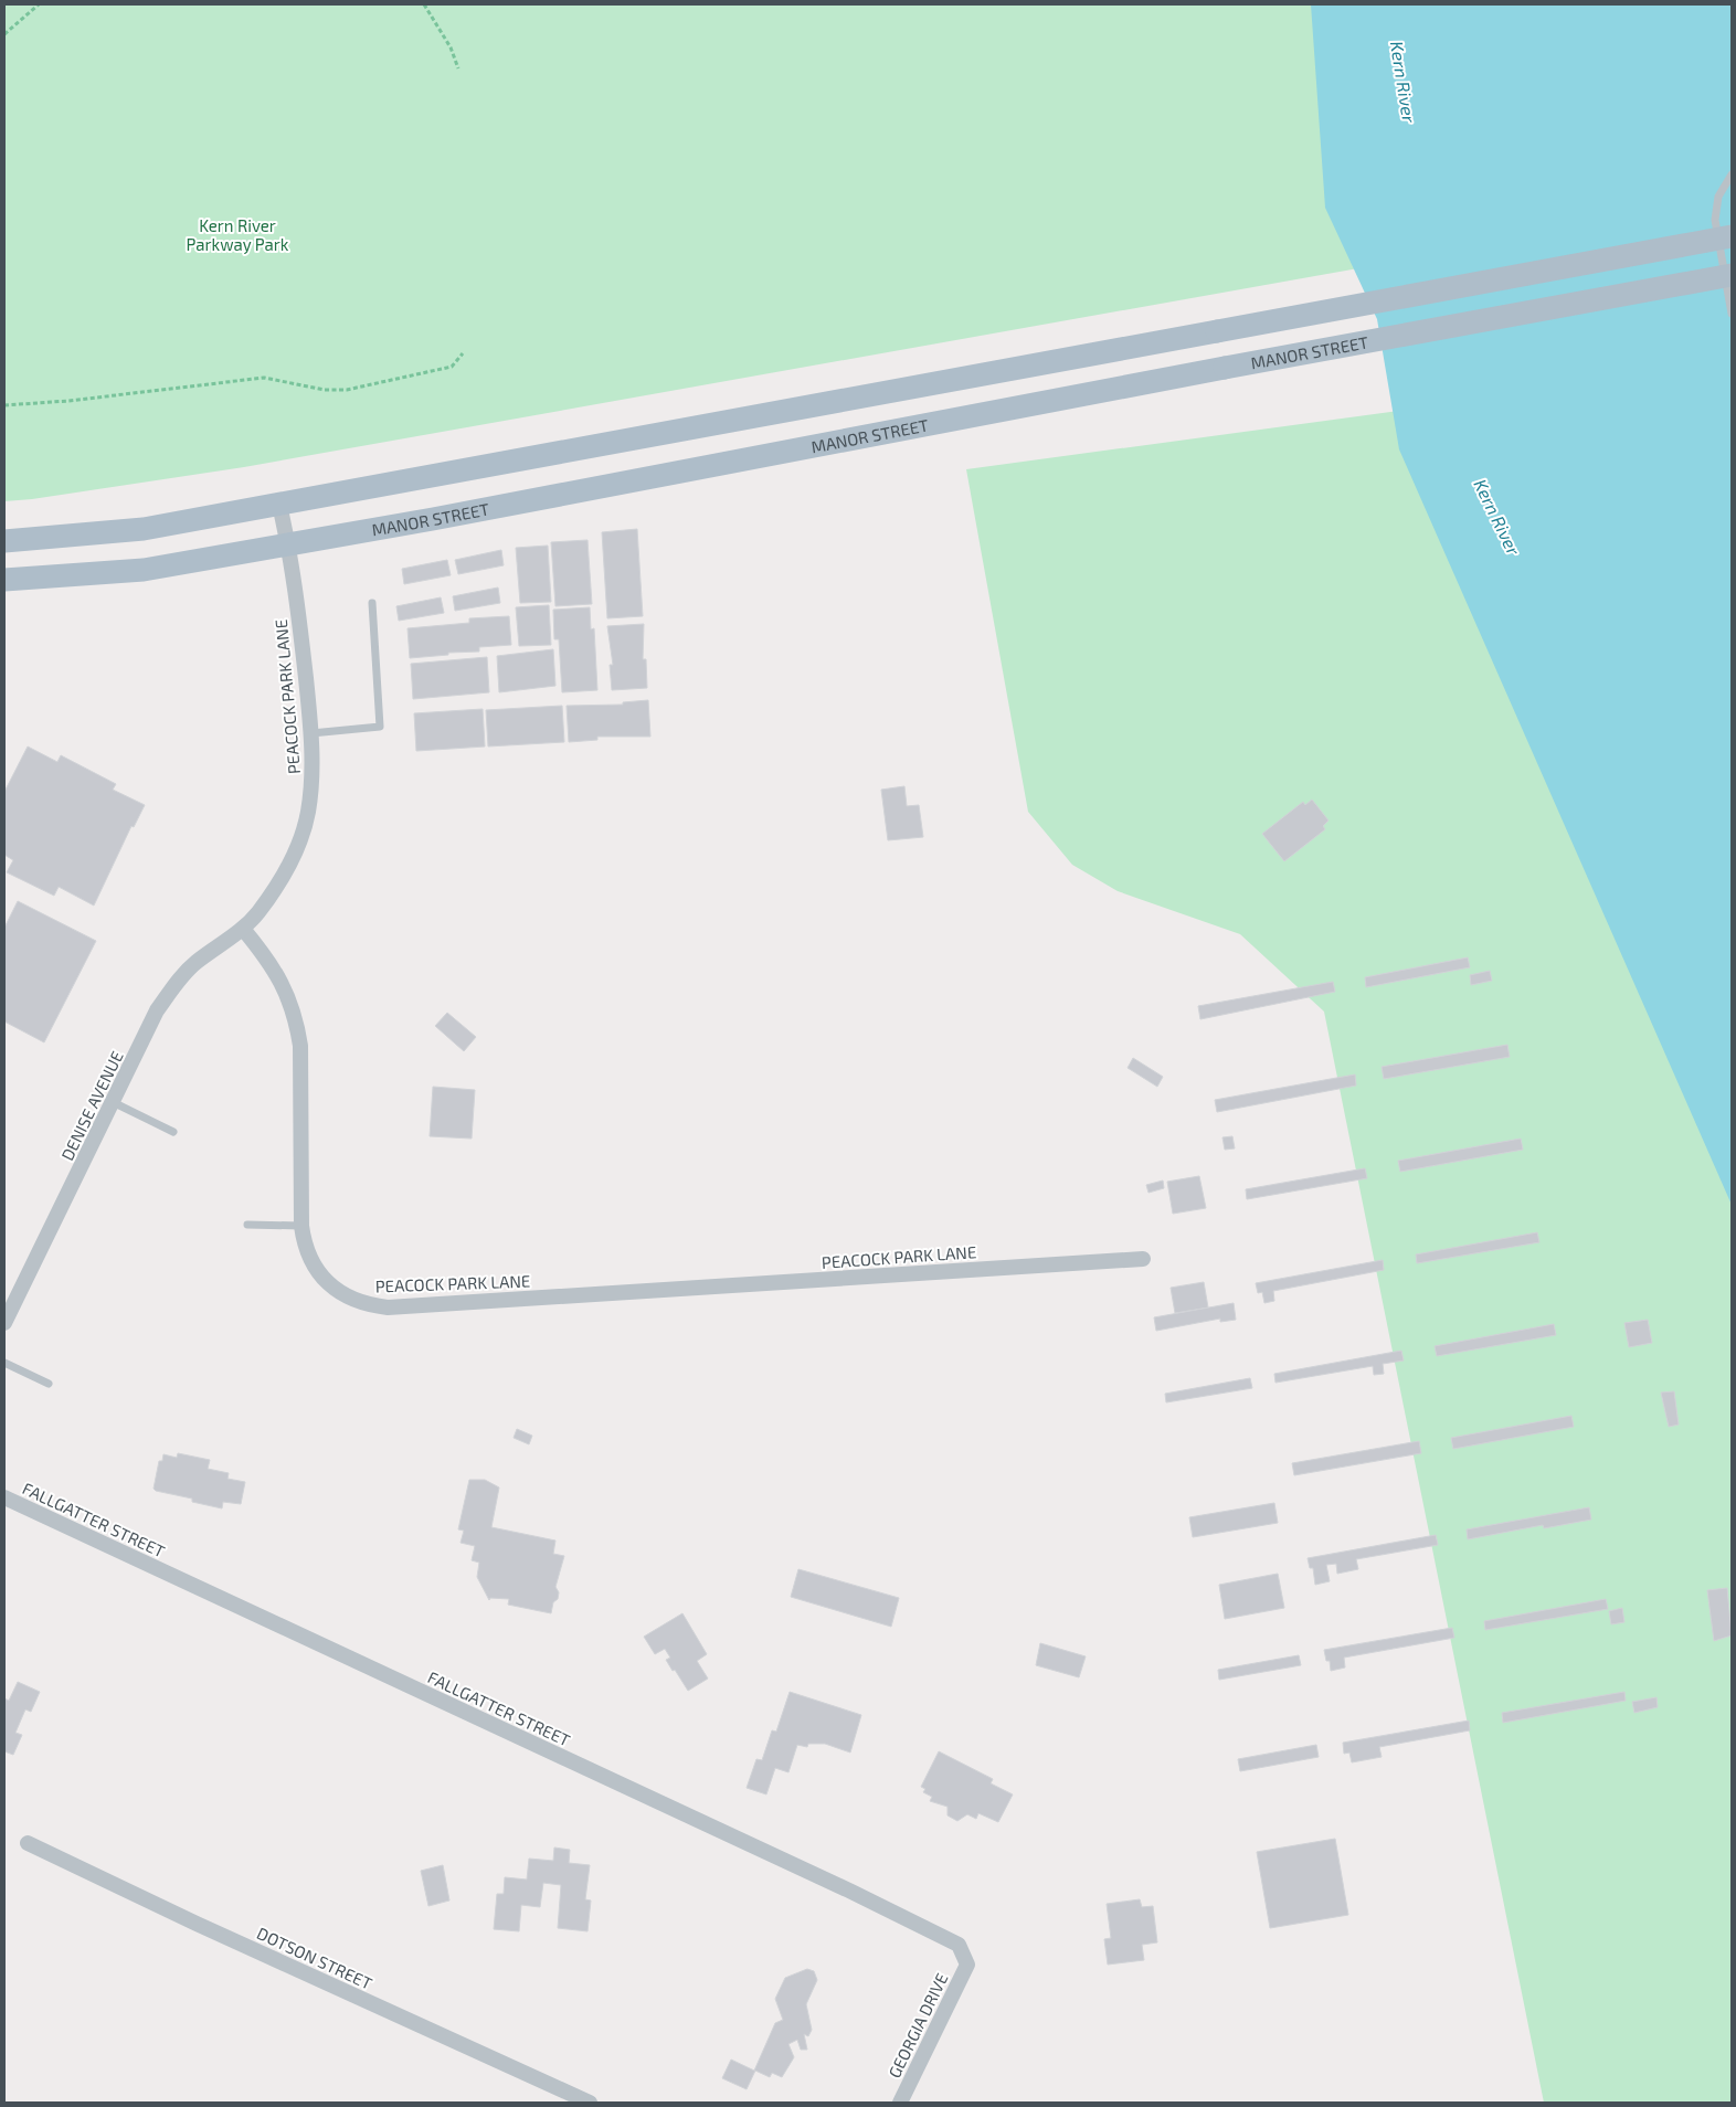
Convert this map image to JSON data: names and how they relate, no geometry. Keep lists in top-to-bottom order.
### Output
{
  "streets": {
    "main road": ["MANOR STREET"],
    "street": [
      "PEACOCK PARK LANE",
      "DENISE AVENUE",
      "FALLGATTER STREET",
      "DOTSON STREET",
      "GEORGIA DRIVE"
    ]
  },
  "crossings": [
    ["MANOR STREET", "PEACOCK PARK LANE"],
    ["PEACOCK PARK LANE", "DENISE AVENUE"],
    ["FALLGATTER STREET", "GEORGIA DRIVE"]
  ],
  "water": ["Kern River"],
  "parks": ["Kern River Parkway Park"]
}
